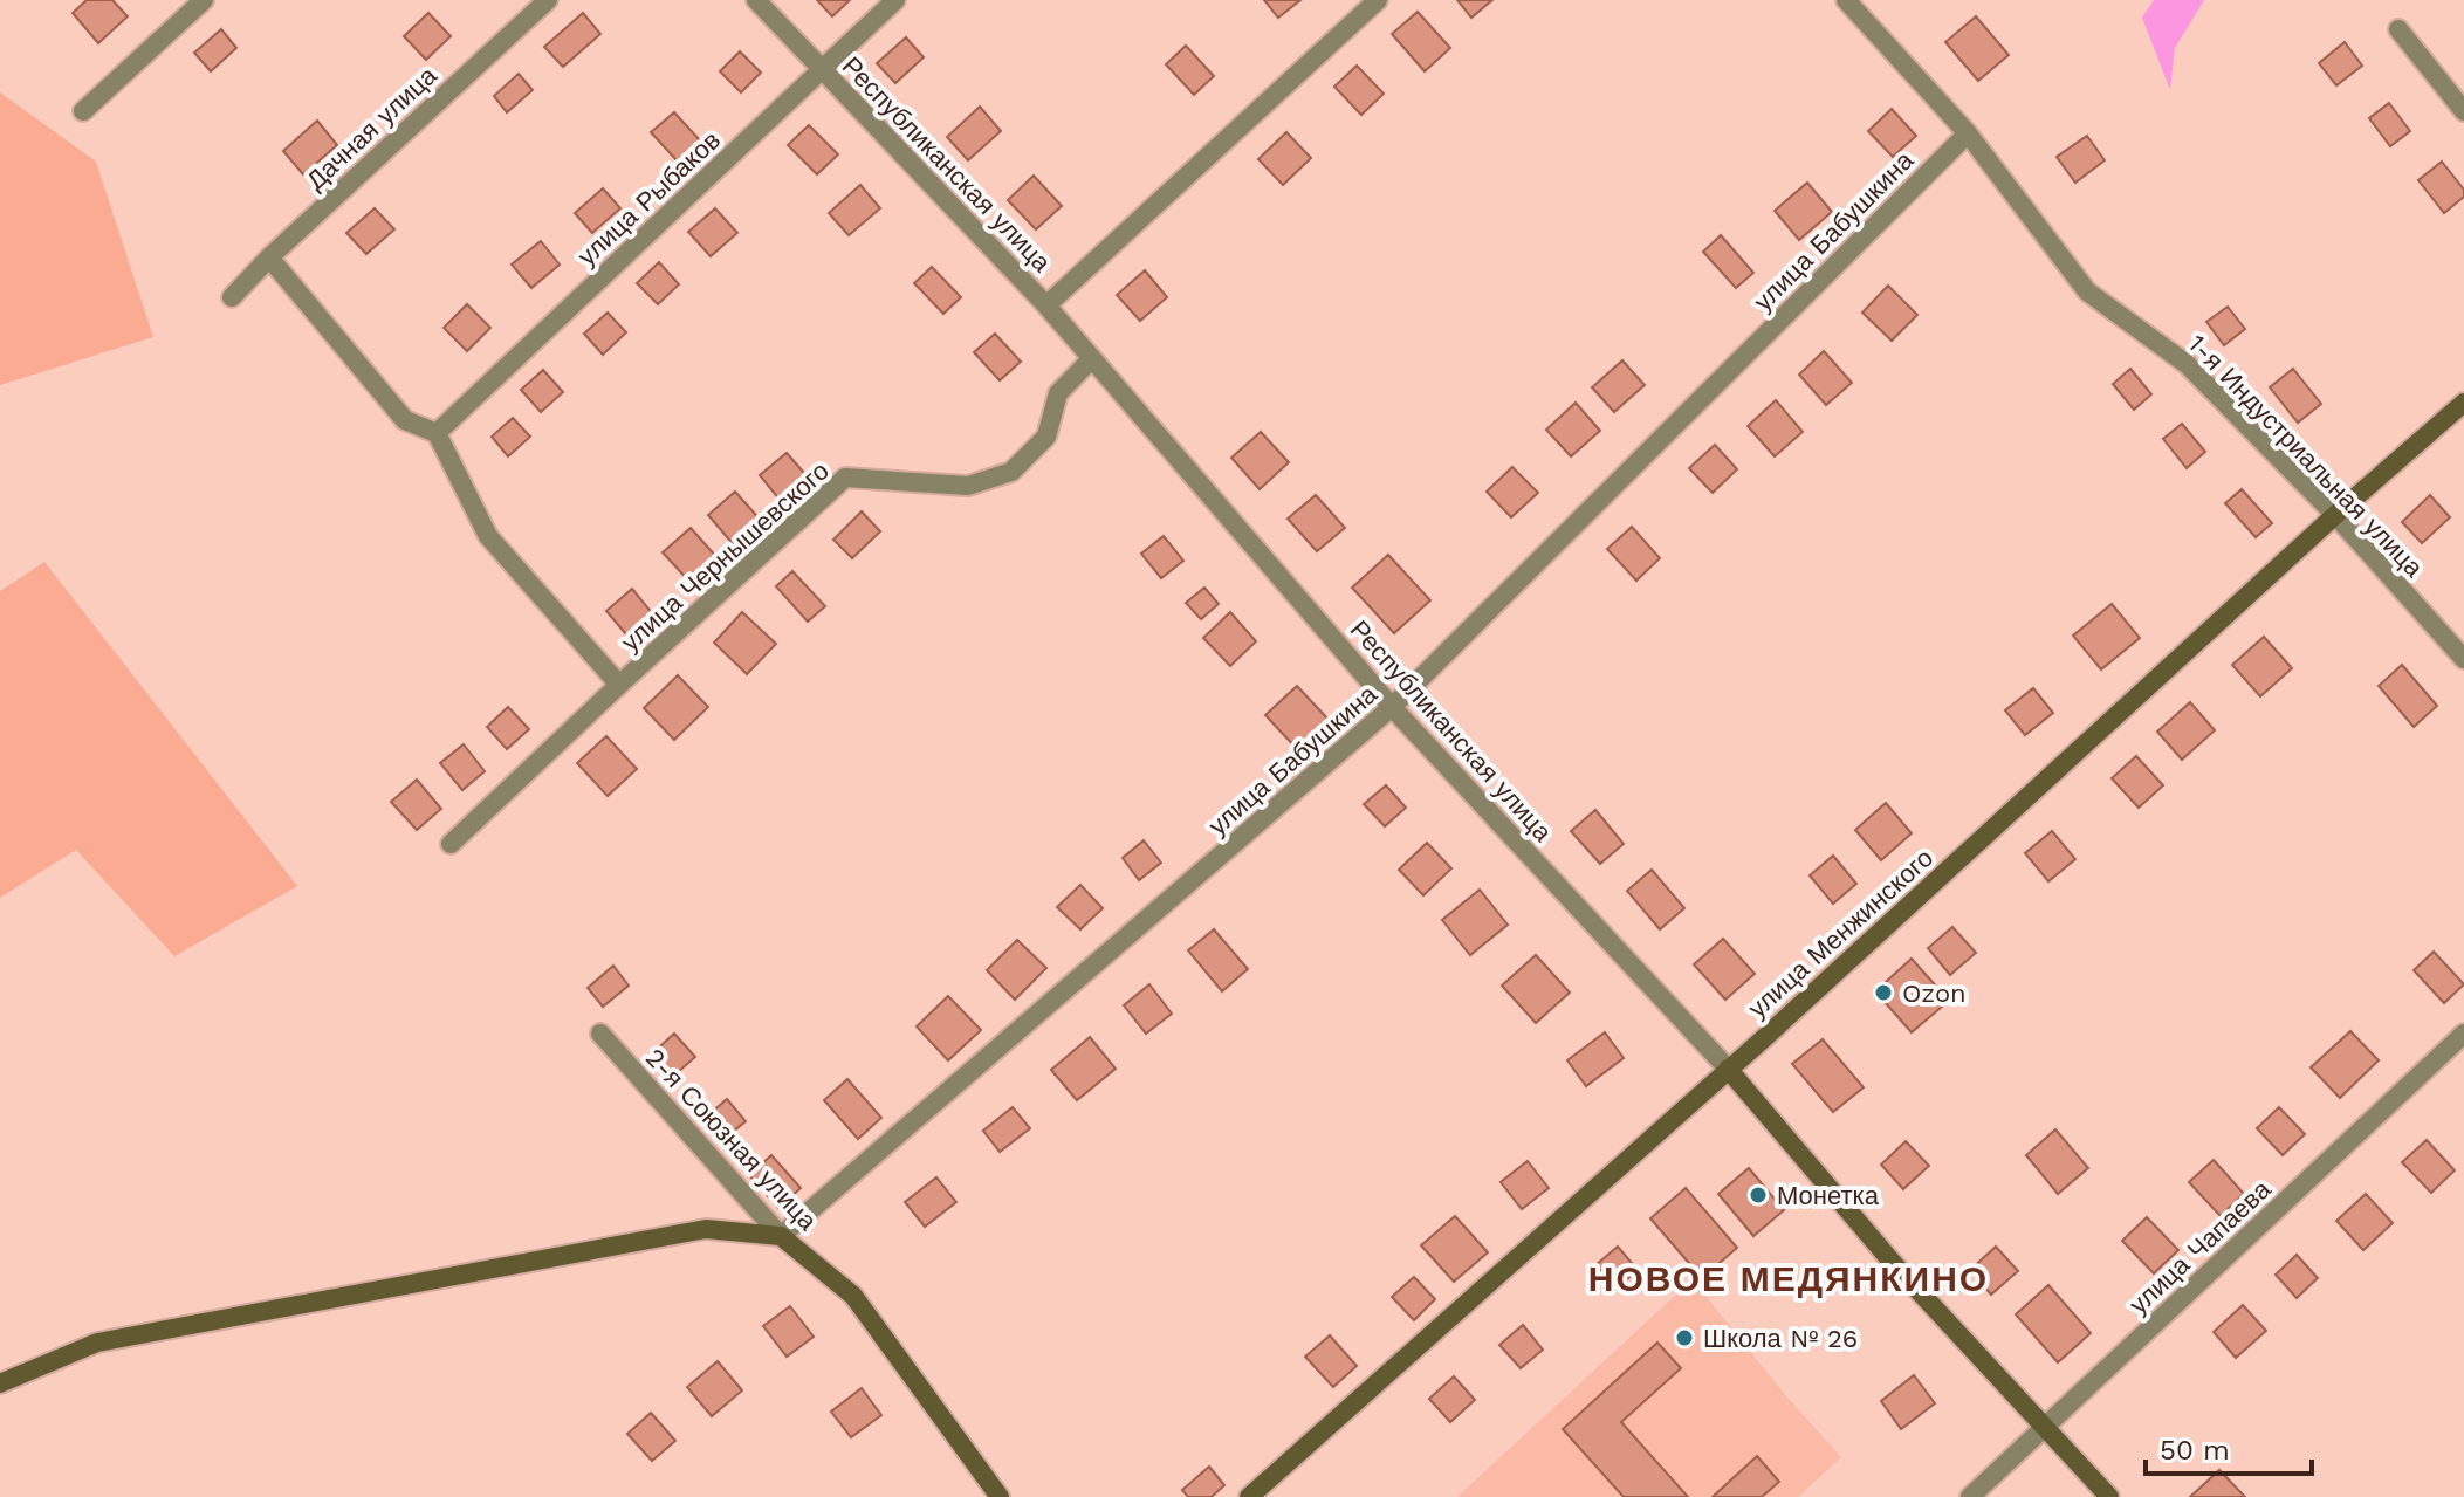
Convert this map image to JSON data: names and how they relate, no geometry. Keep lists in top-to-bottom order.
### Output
{
  "streets": {
    "main road": ["Республиканская улица", "улица Менжинского", "2-я Союзная улица"],
    "street": [
      "Дачная улица",
      "улица Рыбаков",
      "улица Бабушкина",
      "1-я Индустриальная улица",
      "улица Чернышевского",
      "улица Чапаева"
    ]
  },
  "crossings": [
    ["Республиканская улица", "улица Рыбаков"],
    ["Республиканская улица", "улица Бабушкина"],
    ["Республиканская улица", "улица Чернышевского"],
    ["Республиканская улица", "улица Менжинского"],
    ["Республиканская улица", "улица Чапаева"],
    ["улица Бабушкина", "1-я Индустриальная улица"],
    ["улица Бабушкина", "2-я Союзная улица"],
    ["1-я Индустриальная улица", "улица Менжинского"]
  ],
  "districts": ["НОВОЕ МЕДЯНКИНО"],
  "places": ["Ozon", "Монетка", "Школа № 26"],
  "scale_bar": "50 m"
}
